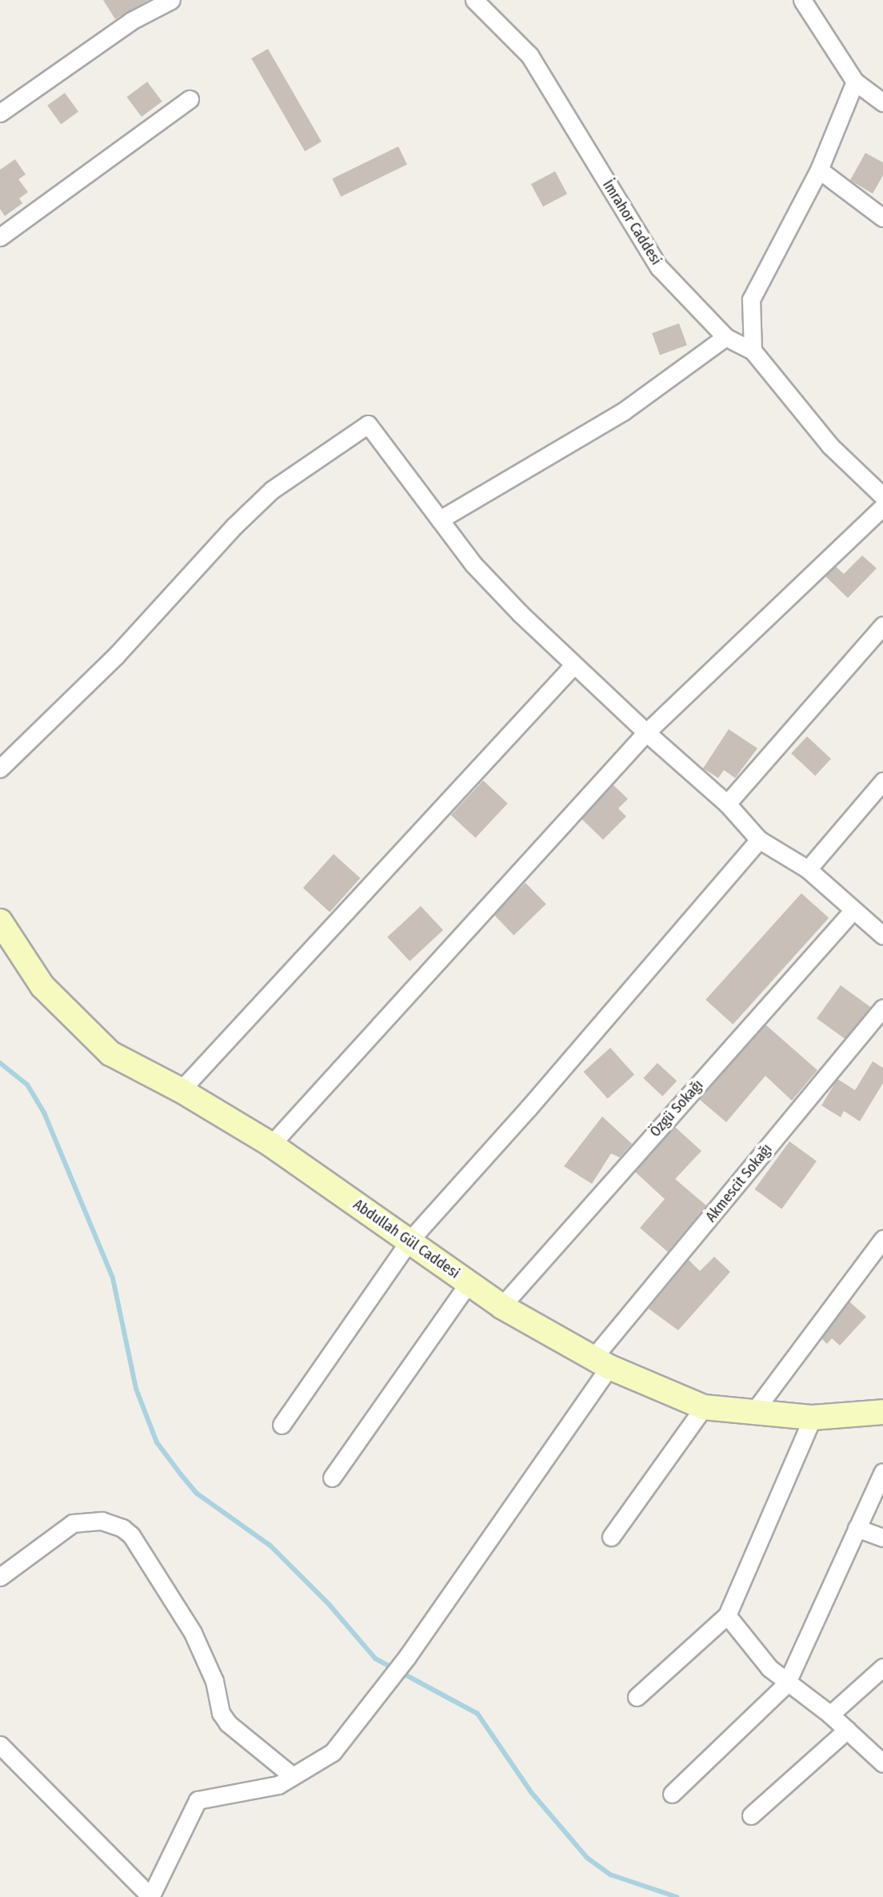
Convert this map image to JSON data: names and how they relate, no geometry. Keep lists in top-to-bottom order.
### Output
{
  "streets": {
    "street": [
      "İmrahor Caddesi",
      "Özgü Sokağı",
      "Akmescit Sokağı",
      "Abdullah Gül Caddesi"
    ]
  },
  "crossings": [
    ["Özgü Sokağı", "Abdullah Gül Caddesi"],
    ["Akmescit Sokağı", "Abdullah Gül Caddesi"]
  ]
}
